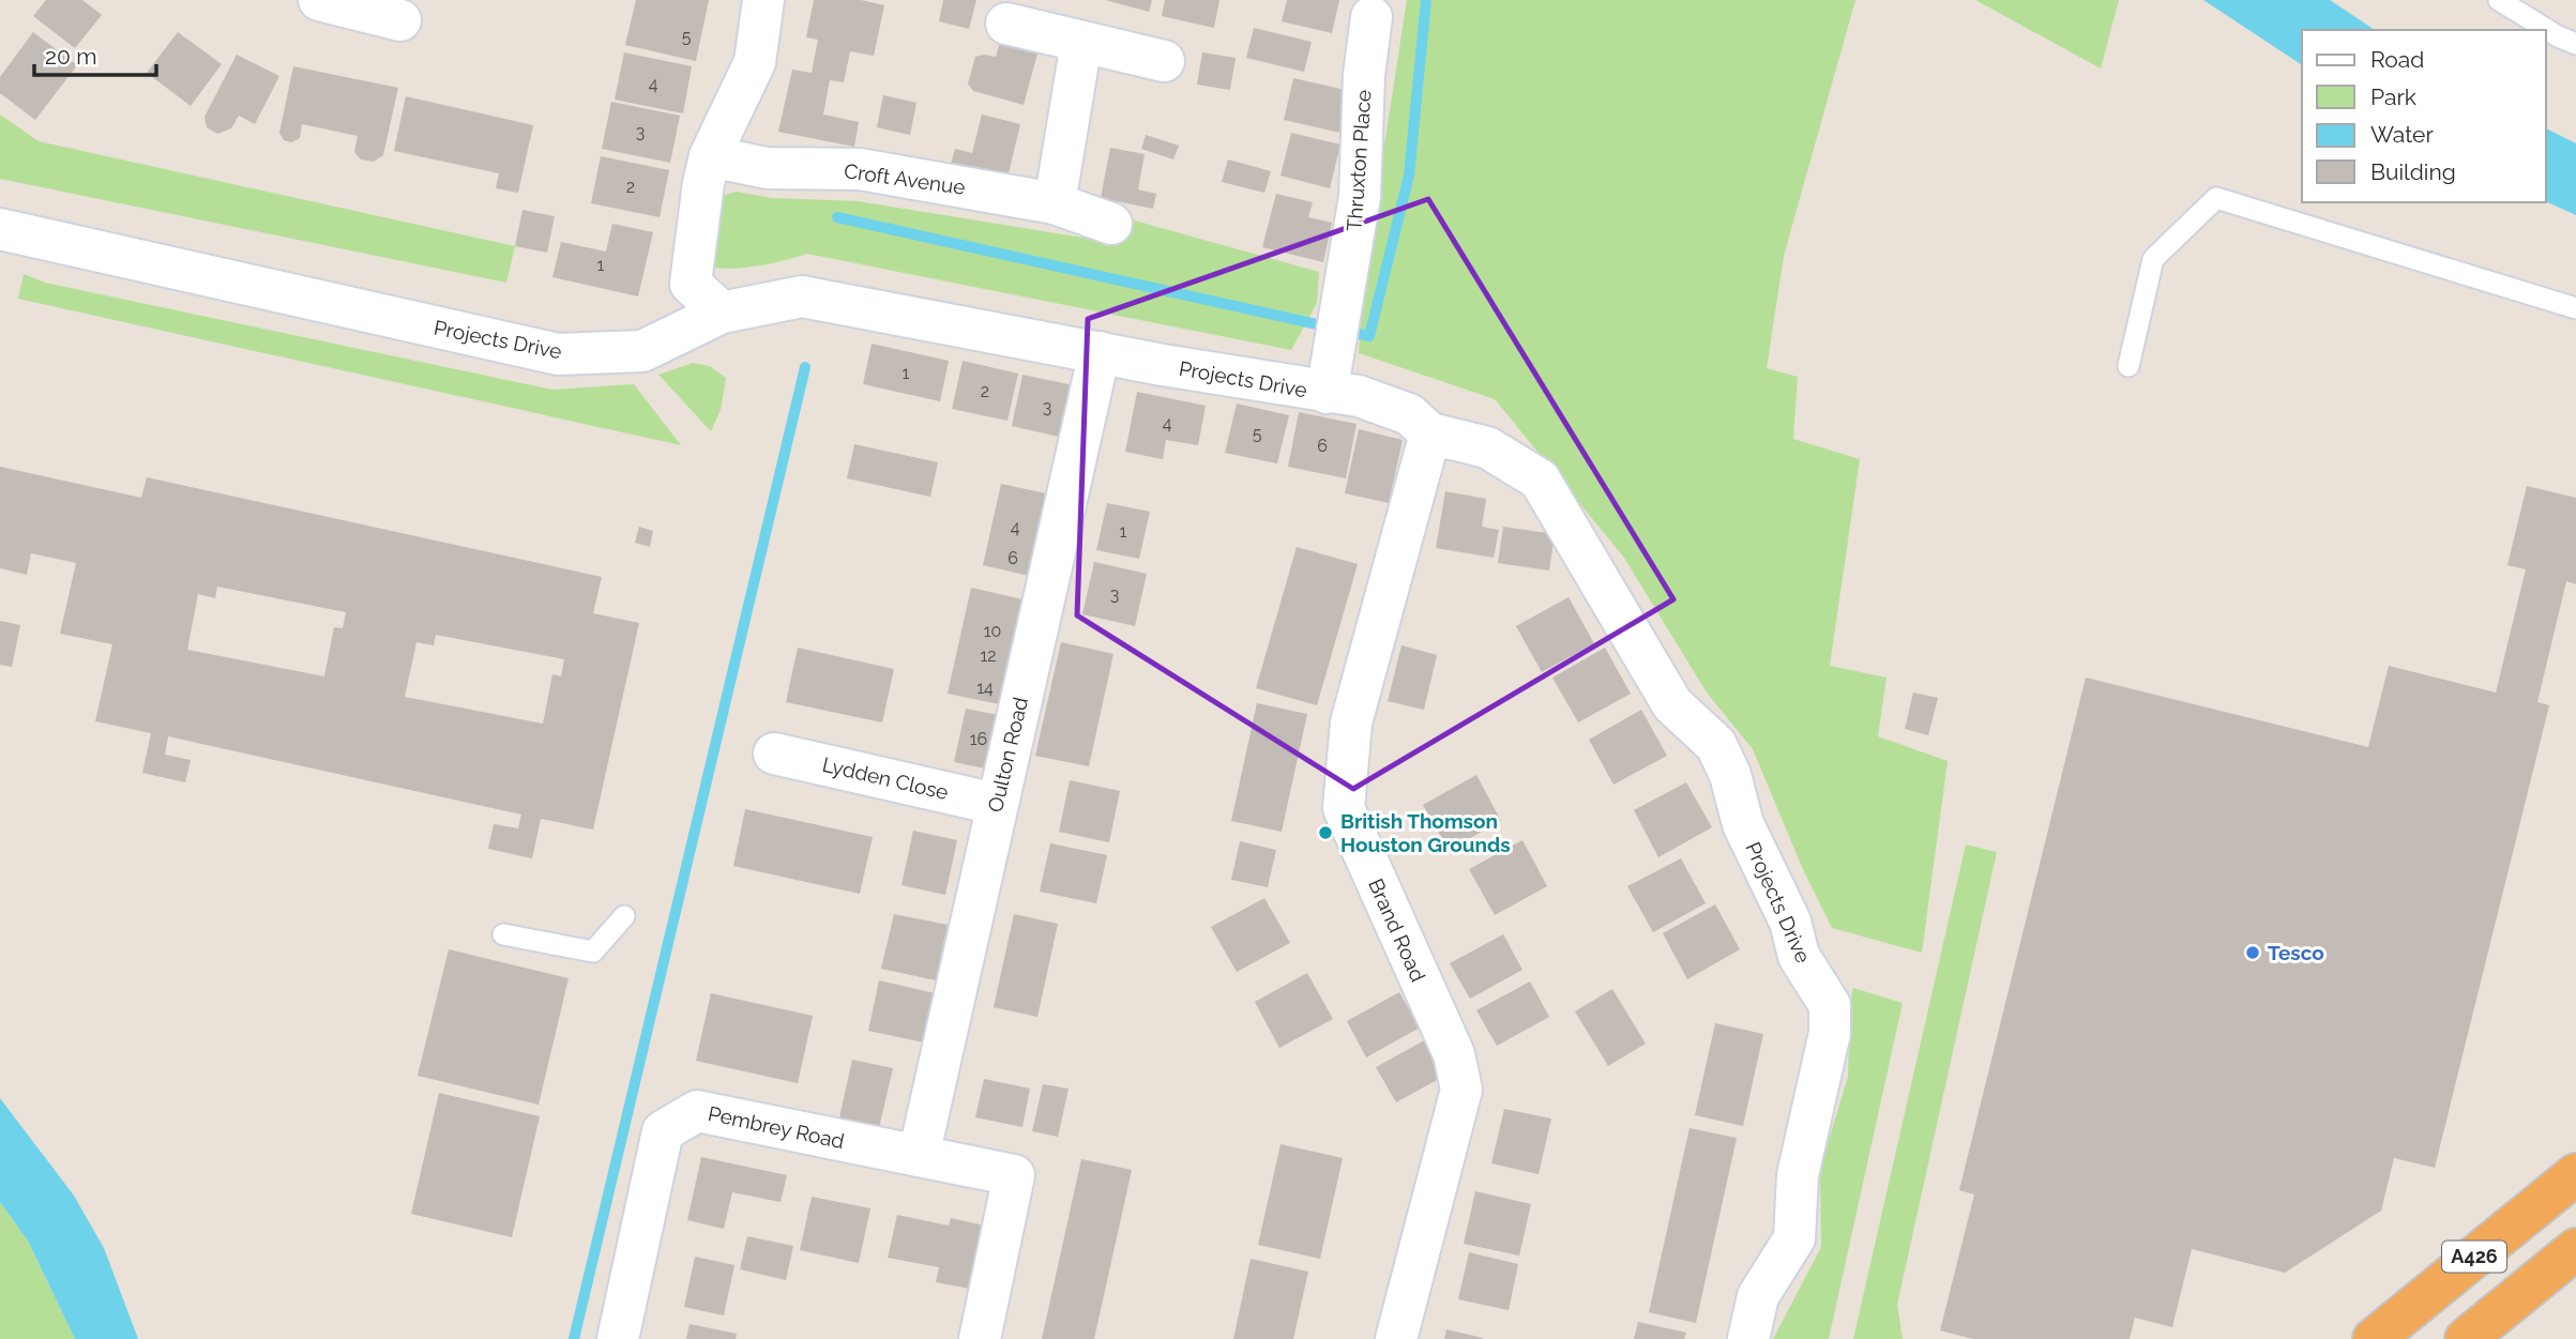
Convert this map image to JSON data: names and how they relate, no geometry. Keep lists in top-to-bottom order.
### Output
{
  "streets": {
    "highway": ["A426"],
    "street": [
      "Thruxton Place",
      "Croft Avenue",
      "Projects Drive",
      "Oulton Road",
      "Lydden Close",
      "Brand Road",
      "Pembrey Road"
    ]
  },
  "crossings": [
    ["Thruxton Place", "Projects Drive"],
    ["Projects Drive", "Oulton Road"],
    ["Projects Drive", "Brand Road"],
    ["Oulton Road", "Lydden Close"],
    ["Oulton Road", "Pembrey Road"]
  ],
  "places": ["British Thomson Houston Grounds", "Tesco"],
  "house_numbers": [
    "5",
    "4",
    "3",
    "2",
    "1",
    "1",
    "2",
    "3",
    "4",
    "5",
    "6",
    "4",
    "1",
    "6",
    "3",
    "10",
    "12",
    "14",
    "16"
  ],
  "legend": [
    "Road",
    "Park",
    "Water",
    "Building"
  ],
  "scale_bar": "20 m"
}
